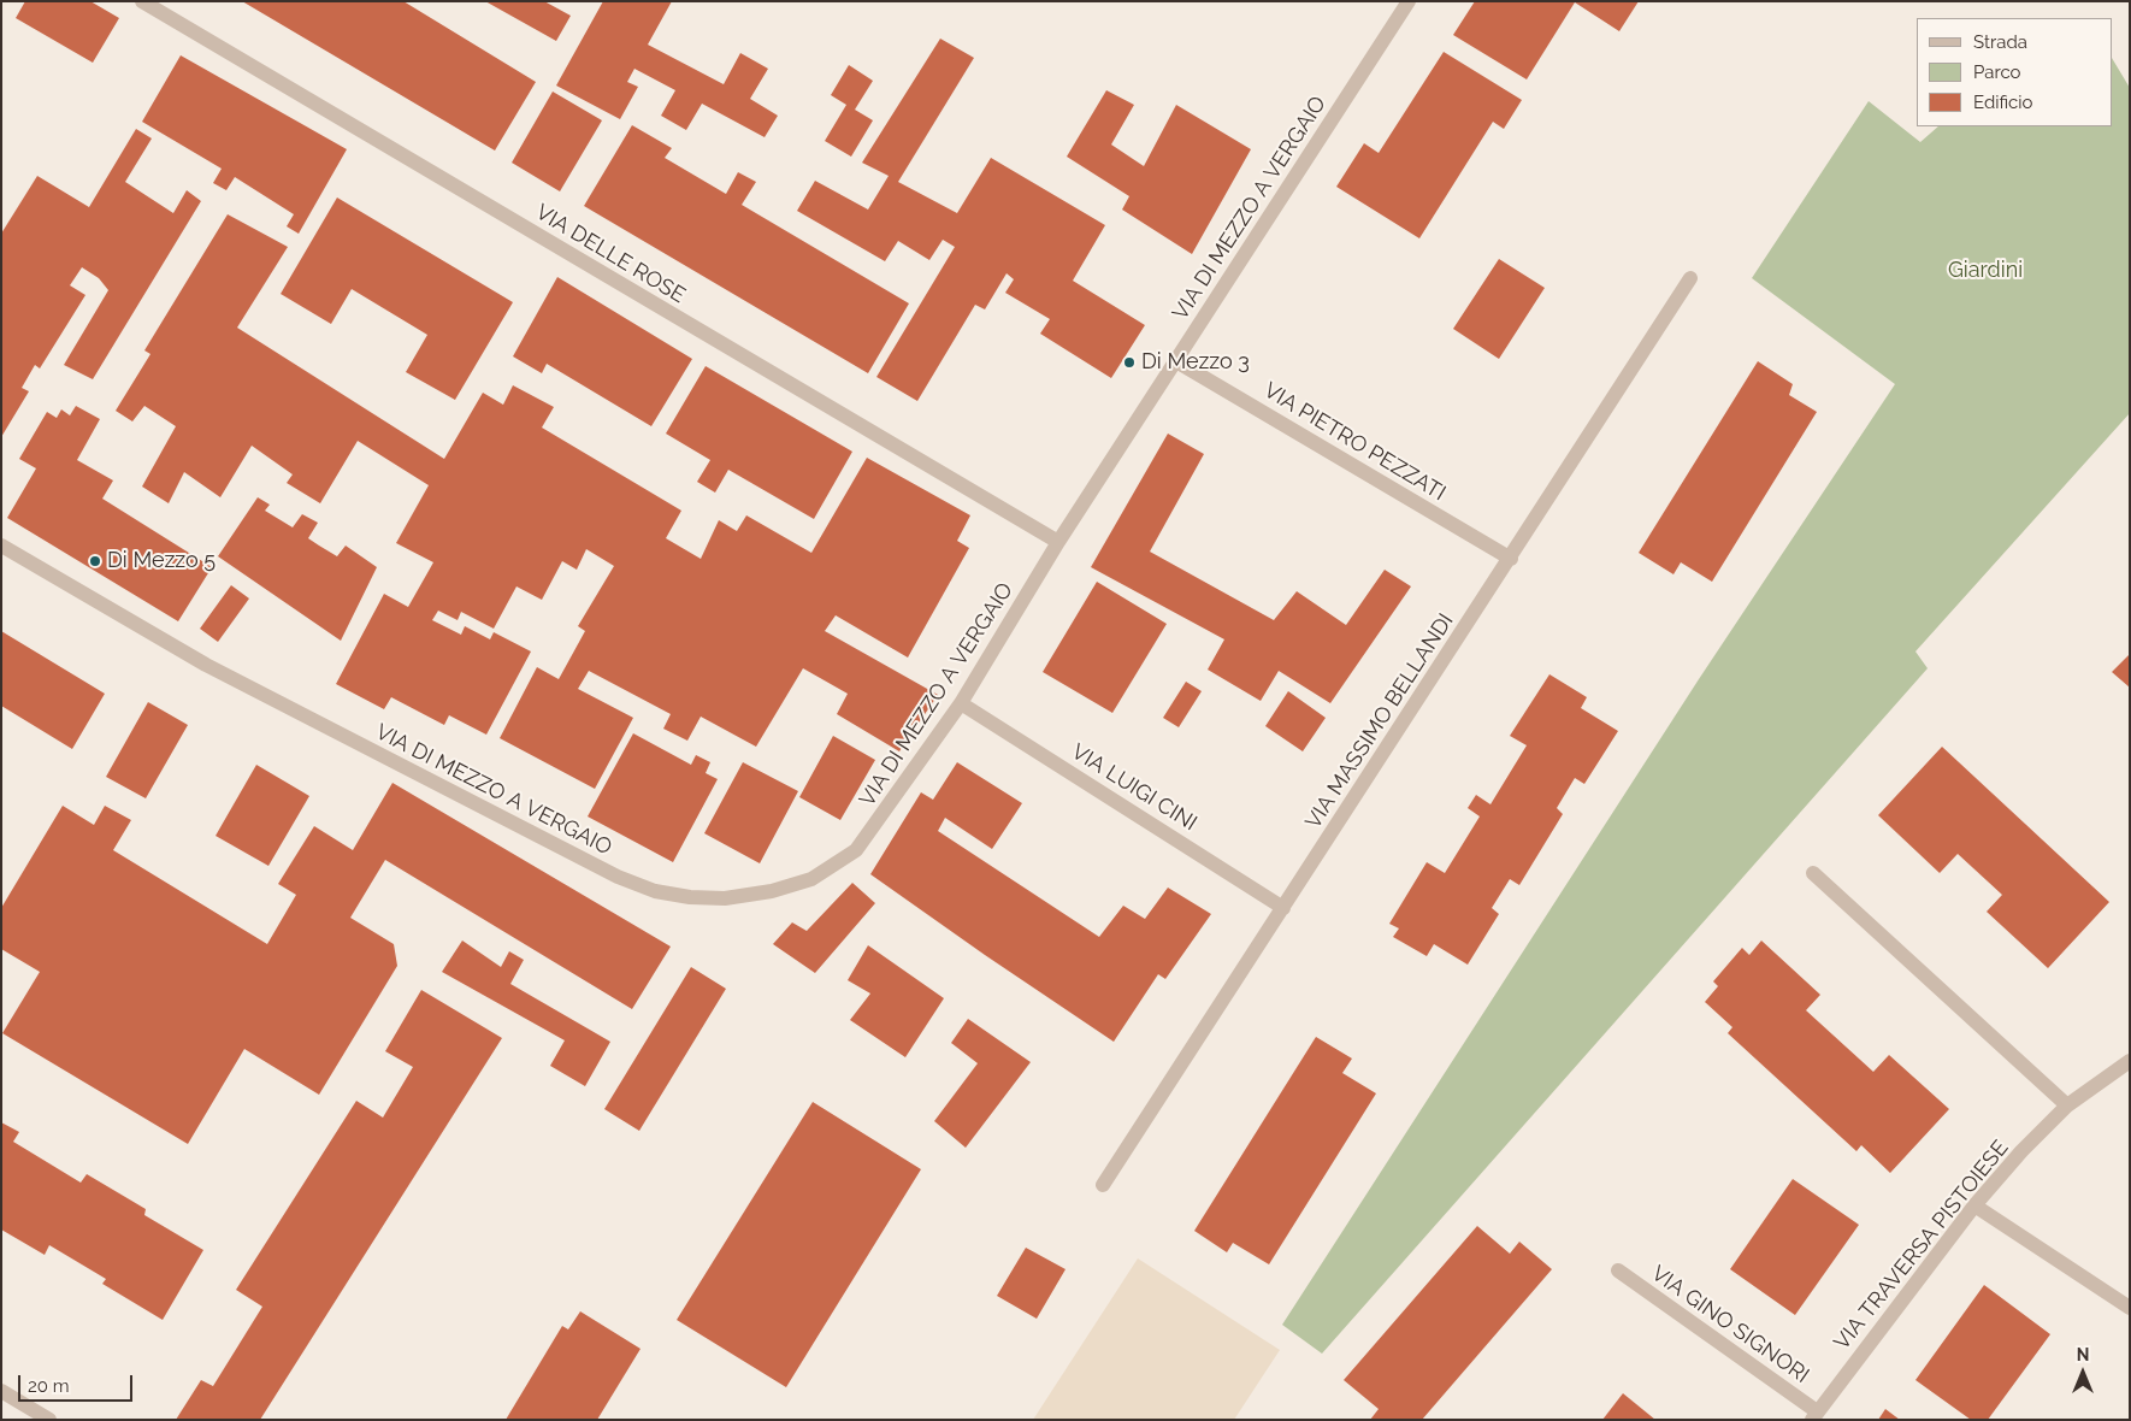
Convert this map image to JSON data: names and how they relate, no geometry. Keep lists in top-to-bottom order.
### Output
{
  "streets": {
    "street": [
      "VIA DI MEZZO A VERGAIO",
      "VIA DELLE ROSE",
      "VIA PIETRO PEZZATI",
      "VIA MASSIMO BELLANDI",
      "VIA LUIGI CINI",
      "VIA TRAVERSA PISTOIESE",
      "VIA GINO SIGNORI"
    ]
  },
  "crossings": [
    ["VIA DI MEZZO A VERGAIO", "VIA DELLE ROSE"],
    ["VIA DI MEZZO A VERGAIO", "VIA PIETRO PEZZATI"],
    ["VIA DI MEZZO A VERGAIO", "VIA LUIGI CINI"],
    ["VIA PIETRO PEZZATI", "VIA MASSIMO BELLANDI"],
    ["VIA MASSIMO BELLANDI", "VIA LUIGI CINI"],
    ["VIA TRAVERSA PISTOIESE", "VIA GINO SIGNORI"]
  ],
  "parks": ["Giardini"],
  "places": ["Di Mezzo 3", "Di Mezzo 5"],
  "legend": ["Strada", "Parco", "Edificio"],
  "scale_bar": "20 m",
  "north": "top"
}
